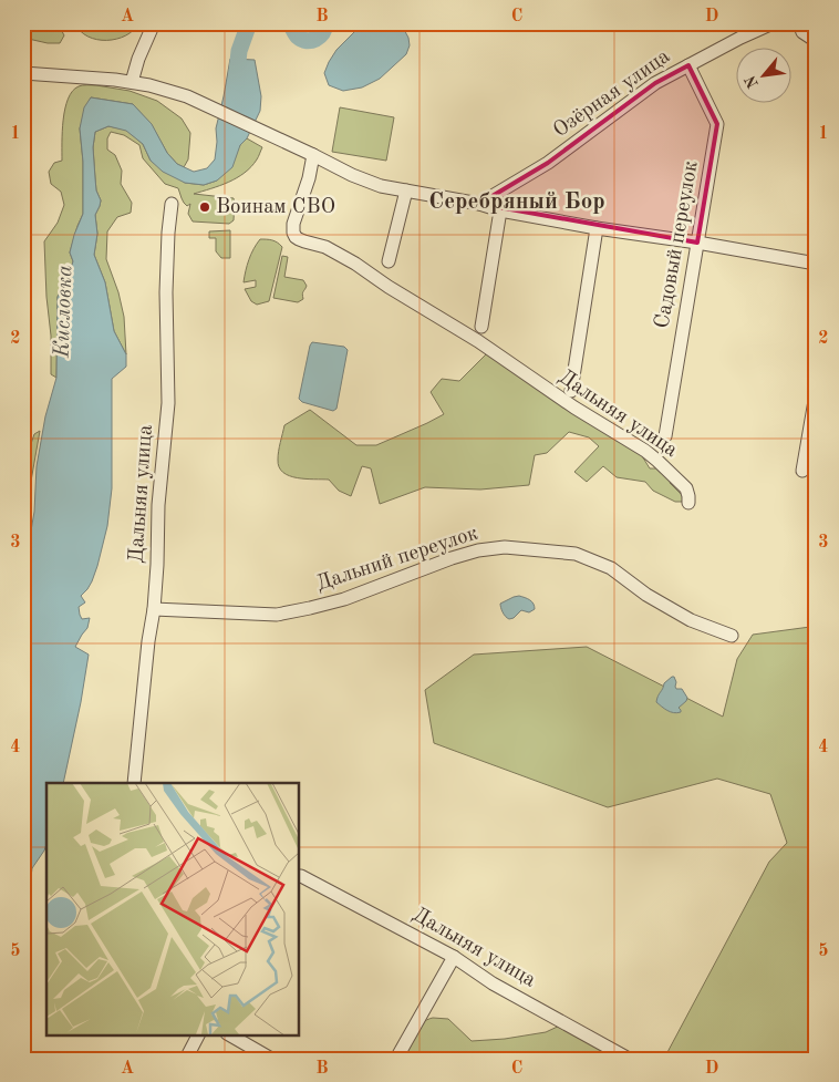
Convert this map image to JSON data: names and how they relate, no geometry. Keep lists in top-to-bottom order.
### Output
{
  "streets": {
    "street": [
      "Озёрная улица",
      "Садовый переулок",
      "Дальняя улица",
      "Дальний переулок"
    ]
  },
  "crossings": [
    ["Озёрная улица", "Садовый переулок"],
    ["Дальняя улица", "Дальний переулок"]
  ],
  "districts": ["Серебряный Бор"],
  "water": ["Кисловка"],
  "places": ["Воинам СВО"],
  "north": "bottom left",
  "grid": {
    "columns": [
      "A",
      "B",
      "C",
      "D"
    ],
    "rows": [
      "1",
      "2",
      "3",
      "4",
      "5"
    ]
  }
}
